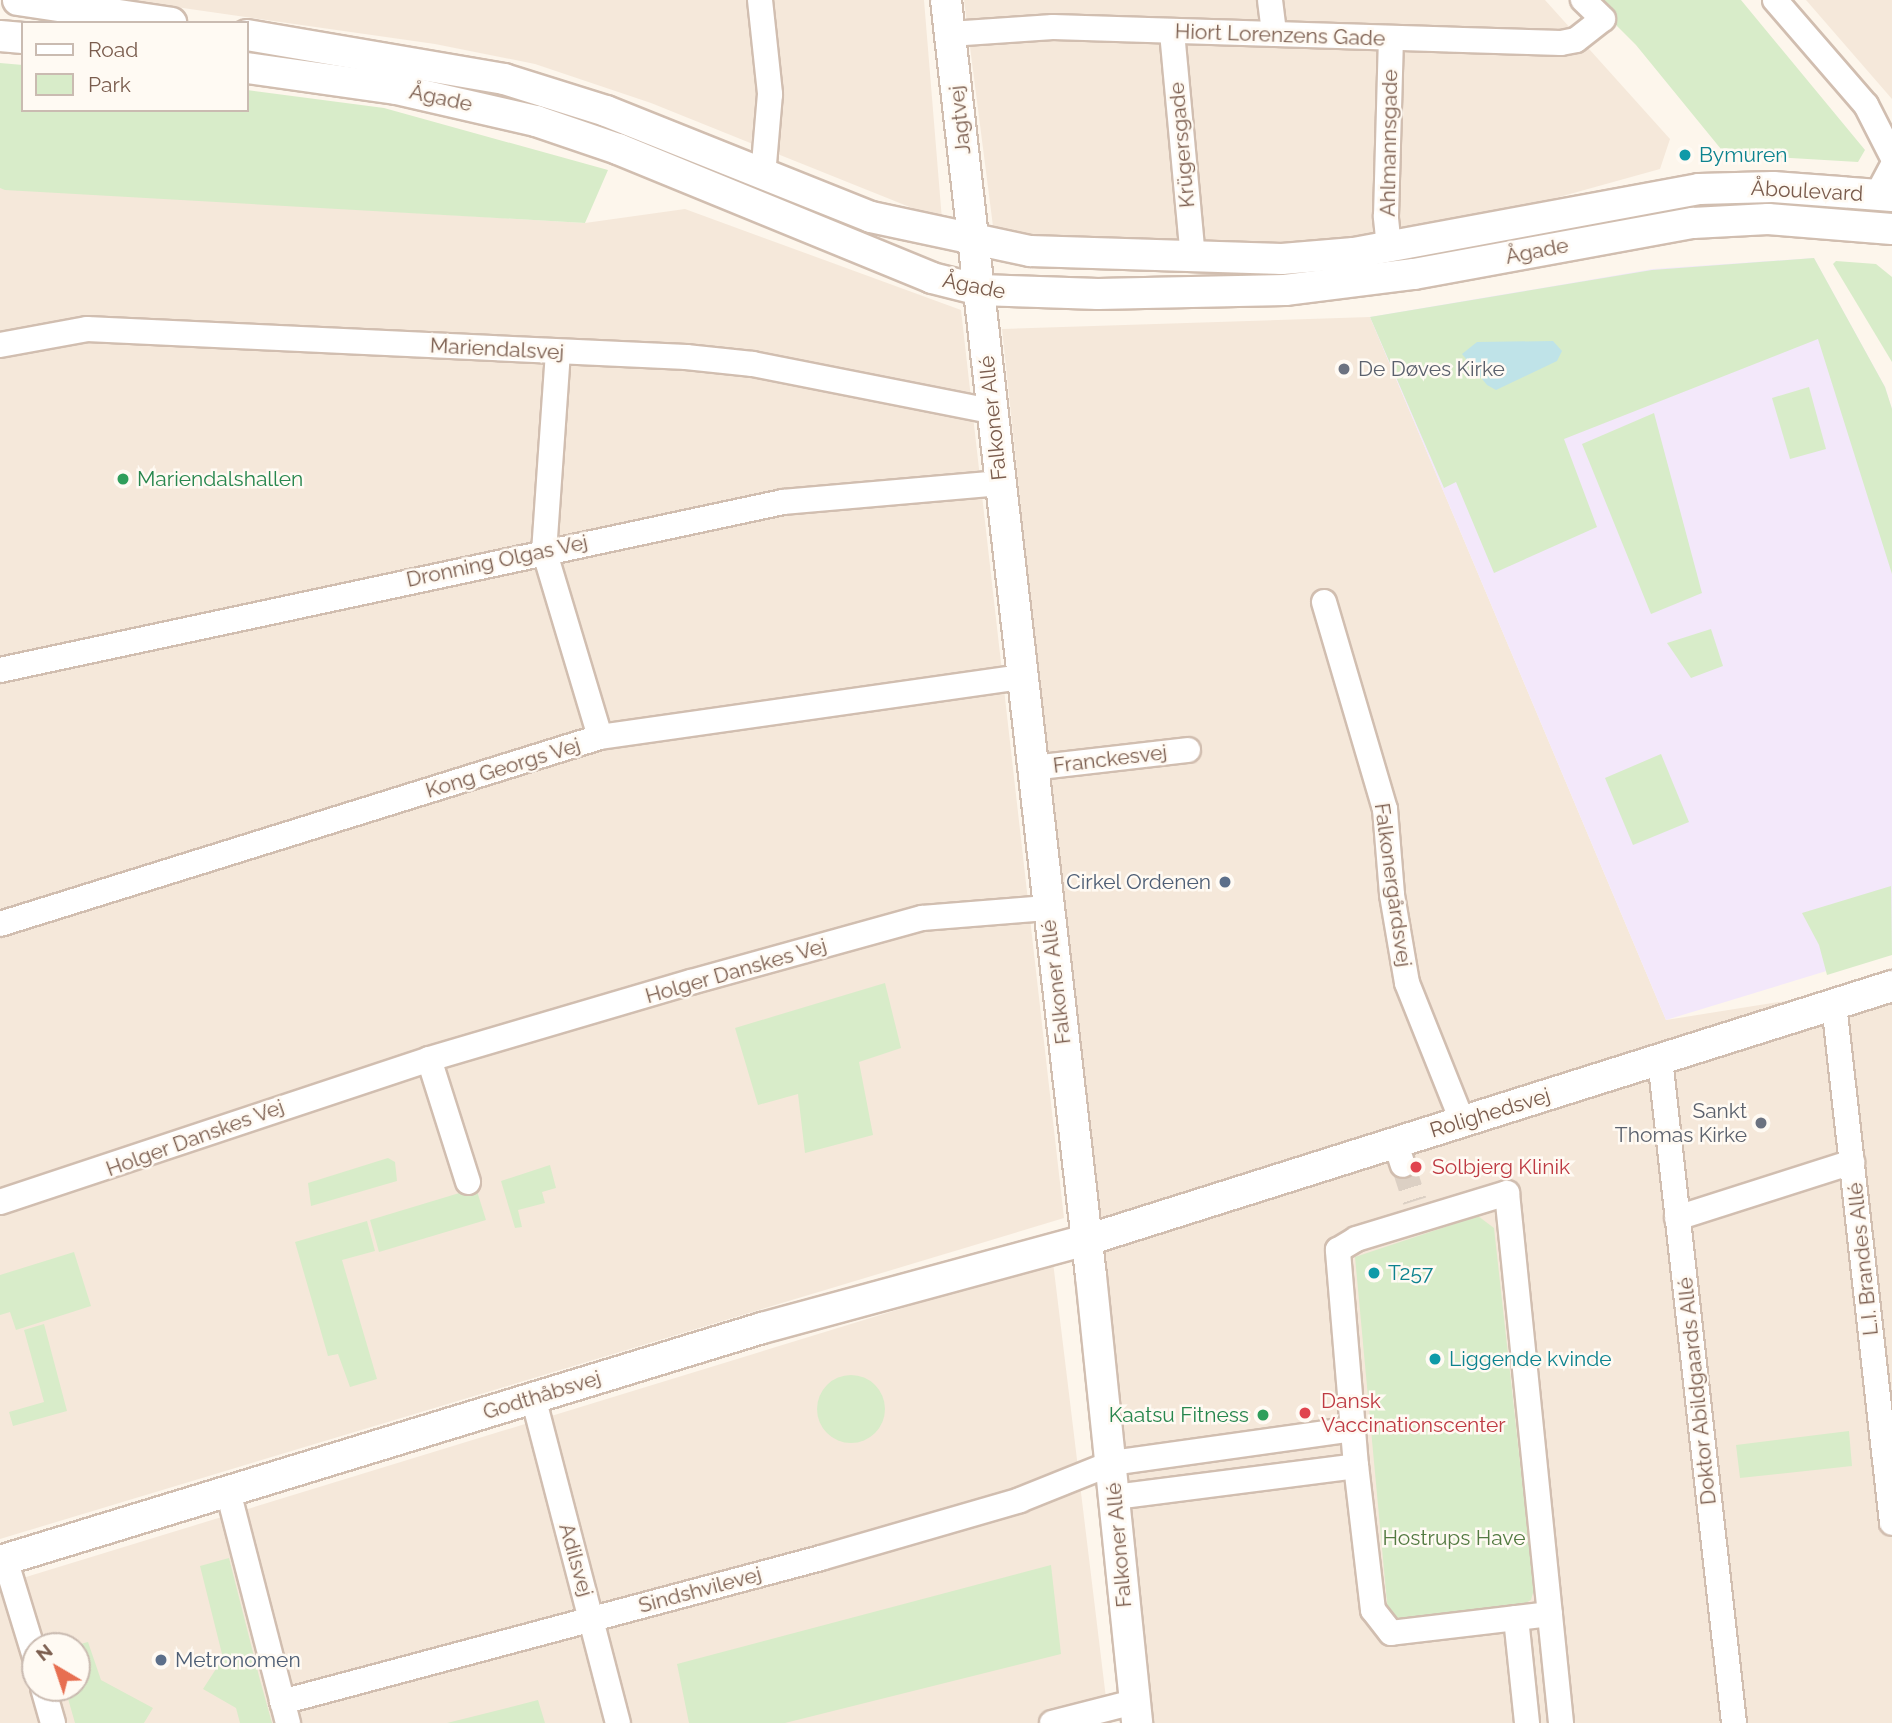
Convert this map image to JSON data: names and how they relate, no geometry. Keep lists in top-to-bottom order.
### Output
{
  "streets": {
    "street": [
      "Hiort Lorenzens Gade",
      "Ågade",
      "Jagtvej",
      "Ahlmannsgade",
      "Krügersgade",
      "Åboulevard",
      "Mariendalsvej",
      "Falkoner Allé",
      "Dronning Olgas Vej",
      "Franckesvej",
      "Kong Georgs Vej",
      "Falkonergårdsvej",
      "Holger Danskes Vej",
      "Rolighedsvej",
      "L.I. Brandes Allé",
      "Doktor Abildgaards Allé",
      "Godthåbsvej",
      "Adilsvej",
      "Sindshvilevej"
    ]
  },
  "crossings": [
    ["Hiort Lorenzens Gade", "Jagtvej"],
    ["Hiort Lorenzens Gade", "Ahlmannsgade"],
    ["Hiort Lorenzens Gade", "Krügersgade"],
    ["Ågade", "Jagtvej"],
    ["Ågade", "Ahlmannsgade"],
    ["Ågade", "Krügersgade"],
    ["Ågade", "Åboulevard"],
    ["Ågade", "Falkoner Allé"],
    ["Jagtvej", "Falkoner Allé"],
    ["Mariendalsvej", "Falkoner Allé"],
    ["Falkoner Allé", "Dronning Olgas Vej"],
    ["Falkoner Allé", "Franckesvej"],
    ["Falkoner Allé", "Kong Georgs Vej"],
    ["Falkoner Allé", "Holger Danskes Vej"],
    ["Falkoner Allé", "Rolighedsvej"],
    ["Falkoner Allé", "Godthåbsvej"],
    ["Falkoner Allé", "Sindshvilevej"],
    ["Falkonergårdsvej", "Rolighedsvej"],
    ["Rolighedsvej", "L.I. Brandes Allé"],
    ["Rolighedsvej", "Doktor Abildgaards Allé"],
    ["Rolighedsvej", "Godthåbsvej"],
    ["L.I. Brandes Allé", "Doktor Abildgaards Allé"],
    ["Godthåbsvej", "Adilsvej"],
    ["Adilsvej", "Sindshvilevej"]
  ],
  "parks": ["Hostrups Have"],
  "places": [
    "Bymuren",
    "De Døves Kirke",
    "Mariendalshallen",
    "Cirkel Ordenen",
    "Sankt Thomas Kirke",
    "Solbjerg Klinik",
    "T257",
    "Liggende kvinde",
    "Dansk Vaccinationscenter",
    "Kaatsu Fitness",
    "Metronomen"
  ],
  "legend": ["Road", "Park"],
  "north": "top left"
}
